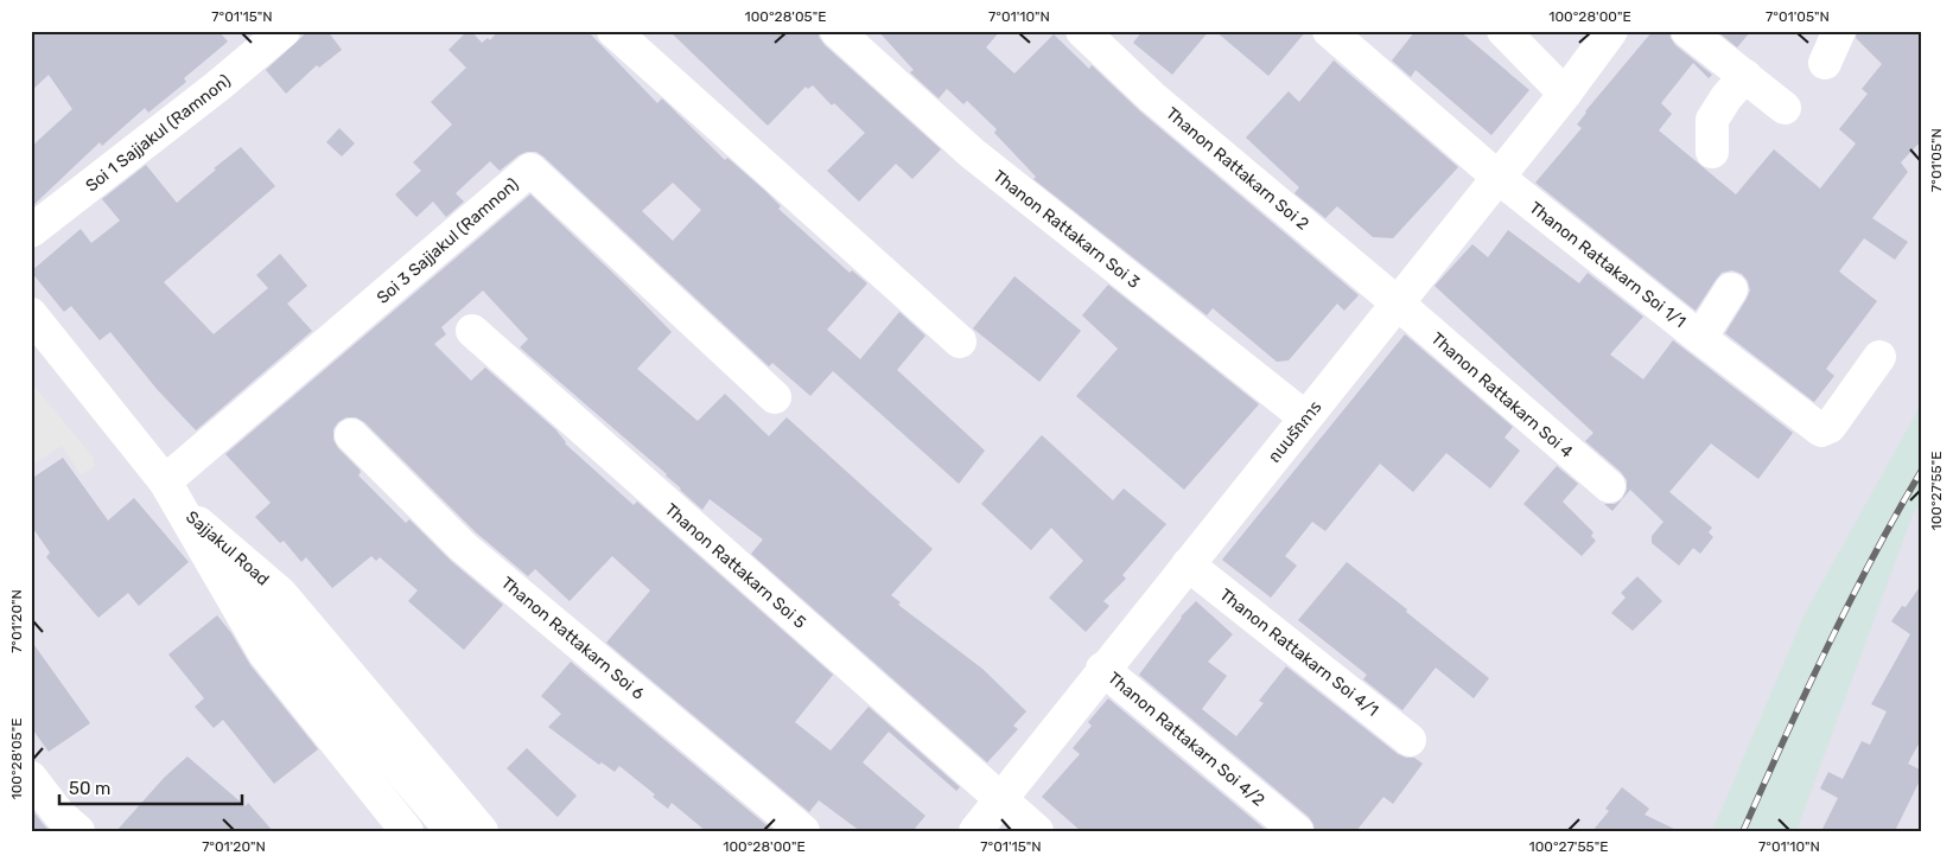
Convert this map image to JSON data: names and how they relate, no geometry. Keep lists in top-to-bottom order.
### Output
{
  "streets": {
    "street": [
      "Soi 1 Sajjakul (Ramnon)",
      "Thanon Rattakarn Soi 2",
      "Thanon Rattakarn Soi 3",
      "Soi 3 Sajjakul (Ramnon)",
      "Thanon Rattakarn Soi 1/1",
      "Thanon Rattakarn Soi 4",
      "ถนนรัถการ",
      "Sajjakul Road",
      "Thanon Rattakarn Soi 5",
      "Thanon Rattakarn Soi 6",
      "Thanon Rattakarn Soi 4/1",
      "Thanon Rattakarn Soi 4/2"
    ]
  },
  "crossings": [
    ["Thanon Rattakarn Soi 2", "Thanon Rattakarn Soi 4"],
    ["Thanon Rattakarn Soi 2", "ถนนรัถการ"],
    ["Thanon Rattakarn Soi 3", "ถนนรัถการ"],
    ["Soi 3 Sajjakul (Ramnon)", "Sajjakul Road"],
    ["Thanon Rattakarn Soi 1/1", "ถนนรัถการ"],
    ["Thanon Rattakarn Soi 4", "ถนนรัถการ"],
    ["ถนนรัถการ", "Thanon Rattakarn Soi 5"],
    ["ถนนรัถการ", "Thanon Rattakarn Soi 4/1"],
    ["ถนนรัถการ", "Thanon Rattakarn Soi 4/2"]
  ],
  "scale_bar": "50 m",
  "coordinates": [
    "7°01'15\"N",
    "100°28'05\"E",
    "7°01'10\"N",
    "100°28'00\"E",
    "7°01'05\"N",
    "100°27'55\"E",
    "7°01'20\"N"
  ]
}
